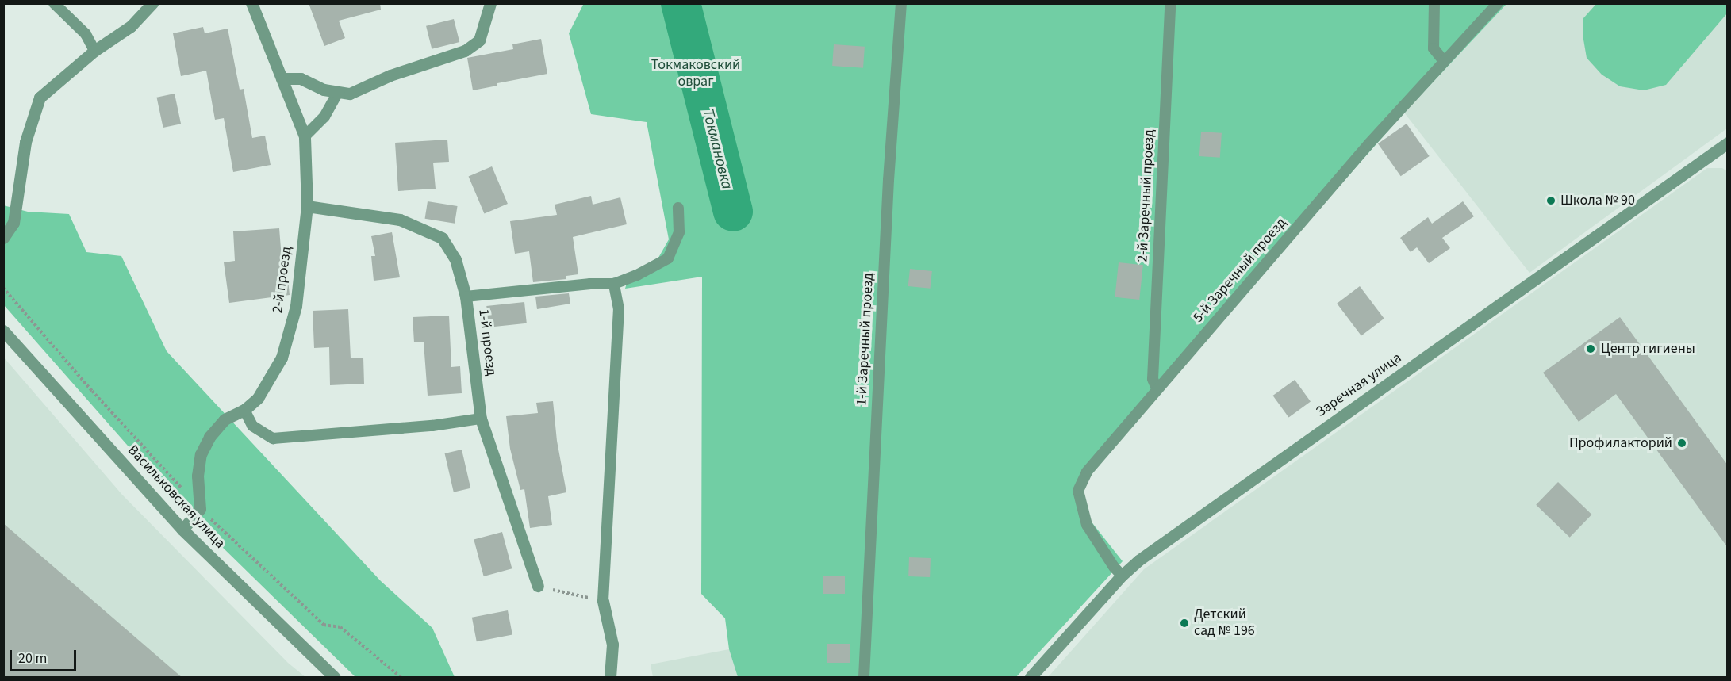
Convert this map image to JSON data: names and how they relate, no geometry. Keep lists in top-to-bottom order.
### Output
{
  "streets": {
    "street": [
      "2-й проезд",
      "1-й проезд",
      "Заречная улица",
      "Васильковская улица"
    ],
    "lane": ["2-й Заречный проезд", "5-й Заречный проезд", "1-й Заречный проезд"]
  },
  "crossings": [
    ["2-й Заречный проезд", "5-й Заречный проезд"],
    ["5-й Заречный проезд", "Заречная улица"],
    ["2-й проезд", "1-й проезд"],
    ["2-й проезд", "Васильковская улица"]
  ],
  "water": ["Токмановка"],
  "parks": ["Токмаковский овраг"],
  "places": [
    "Школа № 90",
    "Центр гигиены",
    "Профилакторий",
    "Детский сад № 196"
  ],
  "scale_bar": "20 m"
}
